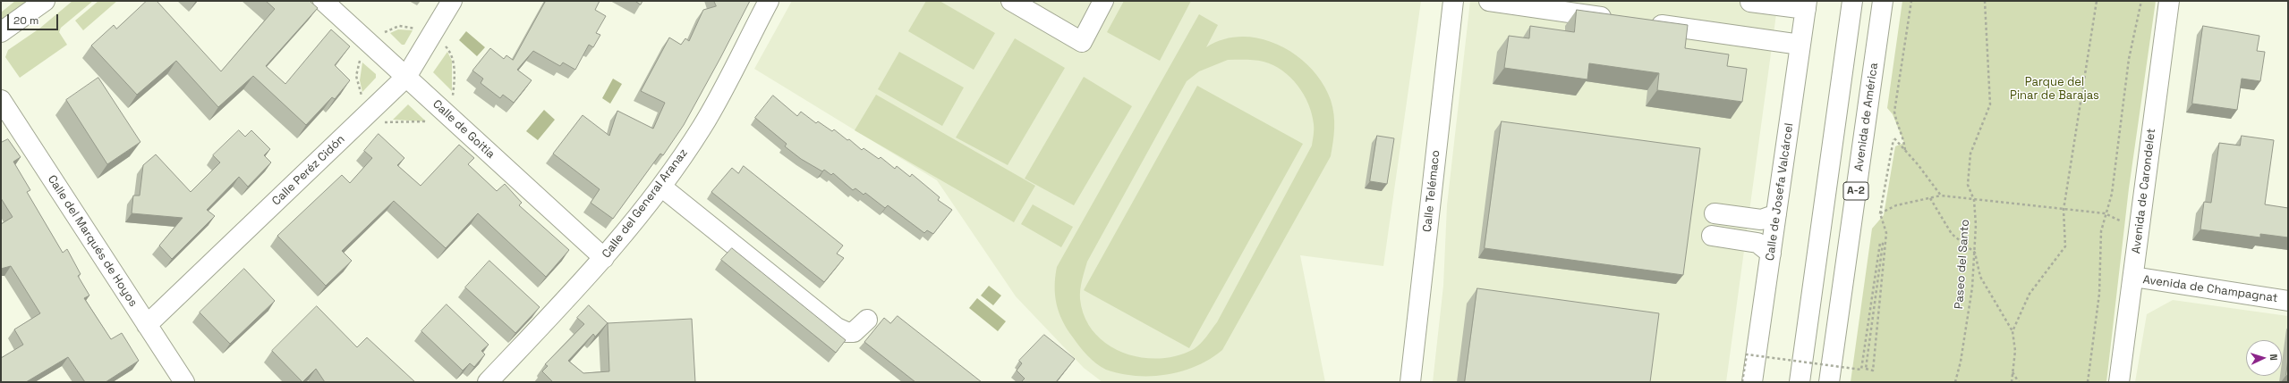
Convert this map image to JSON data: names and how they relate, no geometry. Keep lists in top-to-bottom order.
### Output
{
  "streets": {
    "main road": [
      "Avenida de América",
      "Calle de Goitia",
      "Calle Peréz Cidón",
      "Calle Telémaco",
      "A-2",
      "Avenida de Carondelet",
      "Calle de Josefa Valcárcel",
      "Calle del General Aranaz",
      "Calle del Marqués de Hoyos",
      "Avenida de Champagnat"
    ],
    "path": ["Paseo del Santo"]
  },
  "crossings": [
    ["Calle de Goitia", "Calle Peréz Cidón"],
    ["Calle de Goitia", "Calle del General Aranaz"],
    ["Calle Peréz Cidón", "Calle del Marqués de Hoyos"],
    ["Avenida de Carondelet", "Avenida de Champagnat"]
  ],
  "parks": ["Parque del Pinar de Barajas"],
  "scale_bar": "20 m",
  "north": "right"
}
